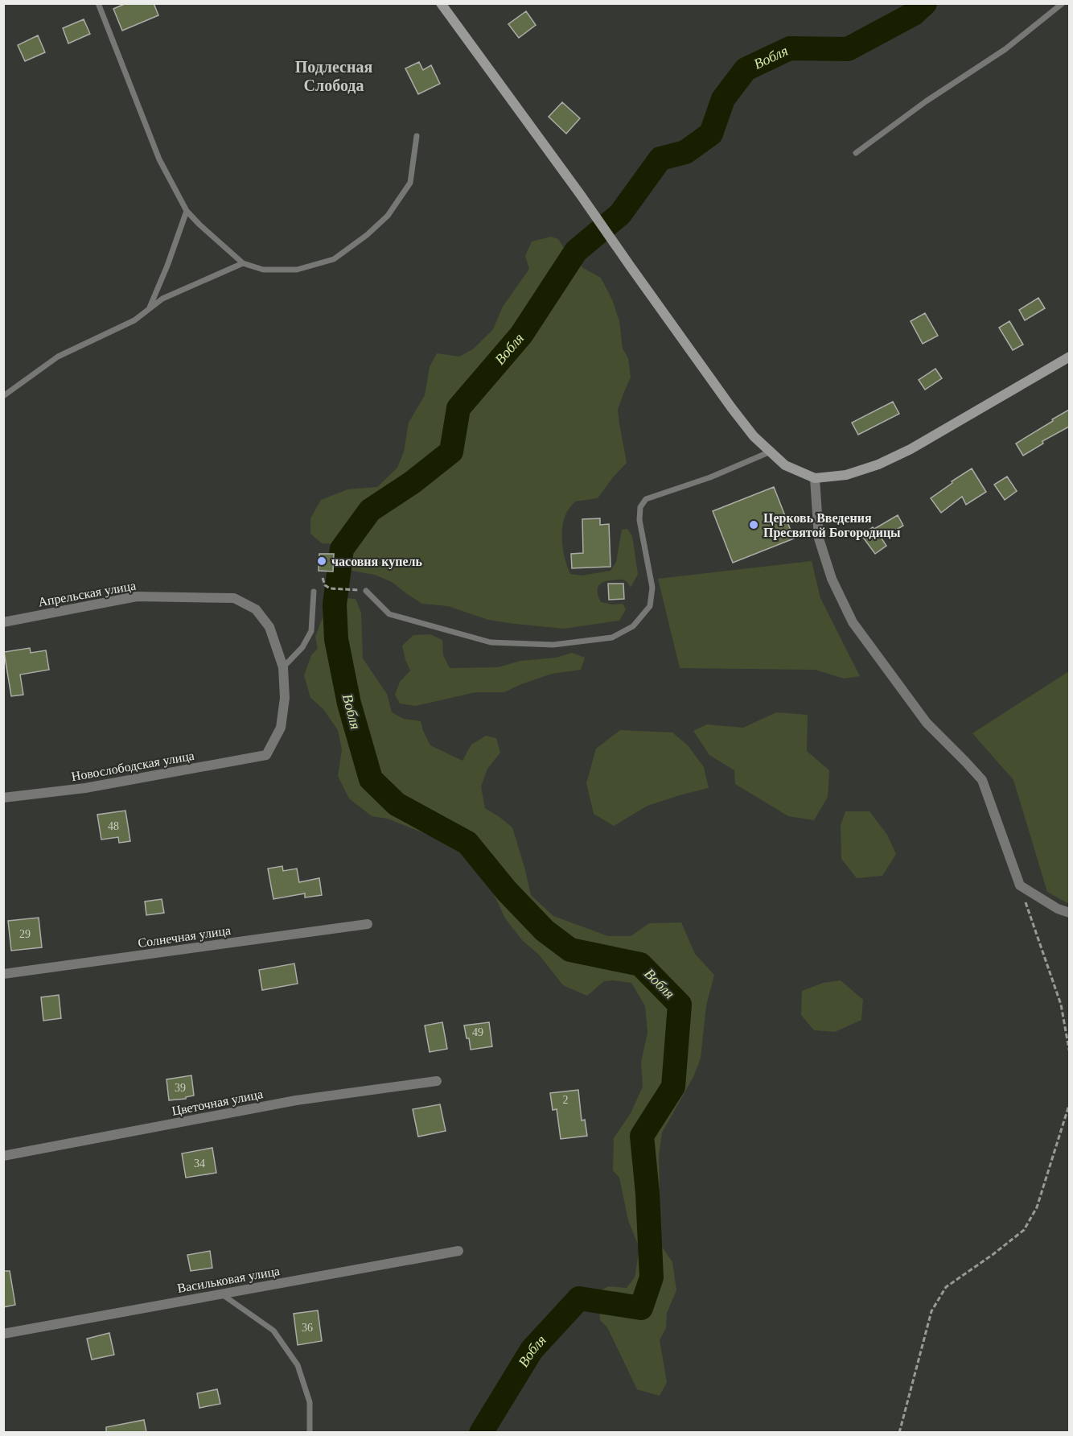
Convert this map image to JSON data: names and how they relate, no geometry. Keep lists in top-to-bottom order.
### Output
{
  "streets": {
    "street": [
      "Апрельская улица",
      "Новослободская улица",
      "Солнечная улица",
      "Цветочная улица",
      "Васильковая улица"
    ]
  },
  "crossings": [
    ["Апрельская улица", "Новослободская улица"]
  ],
  "districts": ["Подлесная Слобода"],
  "water": ["Вобля"],
  "places": ["Церковь Введения Пресвятой Богородицы", "часовня купель"],
  "house_numbers": [
    "48",
    "29",
    "49",
    "39",
    "2",
    "34",
    "36"
  ]
}
